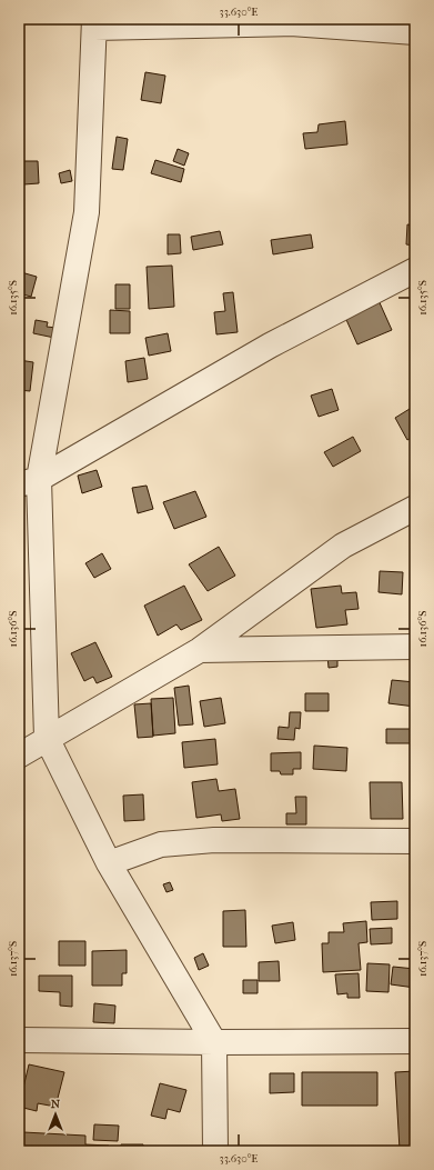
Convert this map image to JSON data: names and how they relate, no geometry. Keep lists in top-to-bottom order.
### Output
{
  "north": "top",
  "coordinates": [
    "33.630°E",
    "16.135°S",
    "16.136°S",
    "16.137°S"
  ]
}
